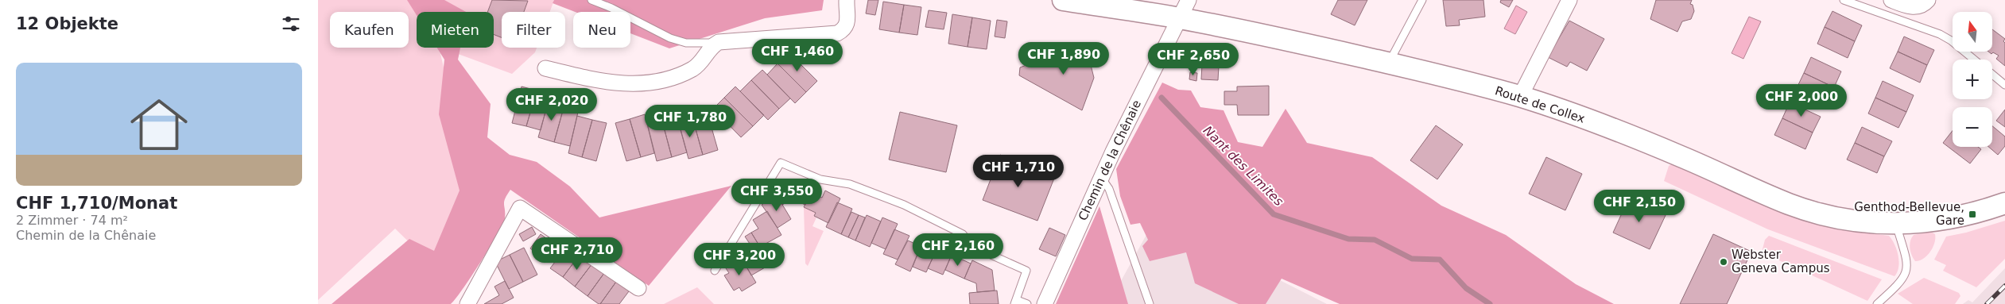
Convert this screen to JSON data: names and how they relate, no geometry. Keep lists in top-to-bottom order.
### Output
{
  "streets": {
    "street": ["Route de Collex", "Chemin de la Chênaie"]
  },
  "crossings": [
    ["Route de Collex", "Chemin de la Chênaie"]
  ],
  "water": ["Nant des Limites"],
  "places": {
    "transit": ["Genthod-Bellevue, Gare"],
    "other": ["Webster Geneva Campus"]
  },
  "north": "top",
  "page": {
    "heading": "12 Objekte",
    "map_buttons": ["+", "−"],
    "chip": [
      "Kaufen",
      "Mieten",
      "Filter",
      "Neu"
    ],
    "price": [
      "CHF 1,460",
      "CHF 1,890",
      "CHF 2,650",
      "CHF 2,000",
      "CHF 2,020",
      "CHF 1,780",
      "CHF 1,710",
      "CHF 3,550",
      "CHF 2,150",
      "CHF 2,160",
      "CHF 2,710",
      "CHF 3,200"
    ],
    "list": [
      {
        "name": "CHF 1,710/Monat",
        "note": "2 Zimmer · 74 m² · Chemin de la Chênaie"
      }
    ]
  }
}
